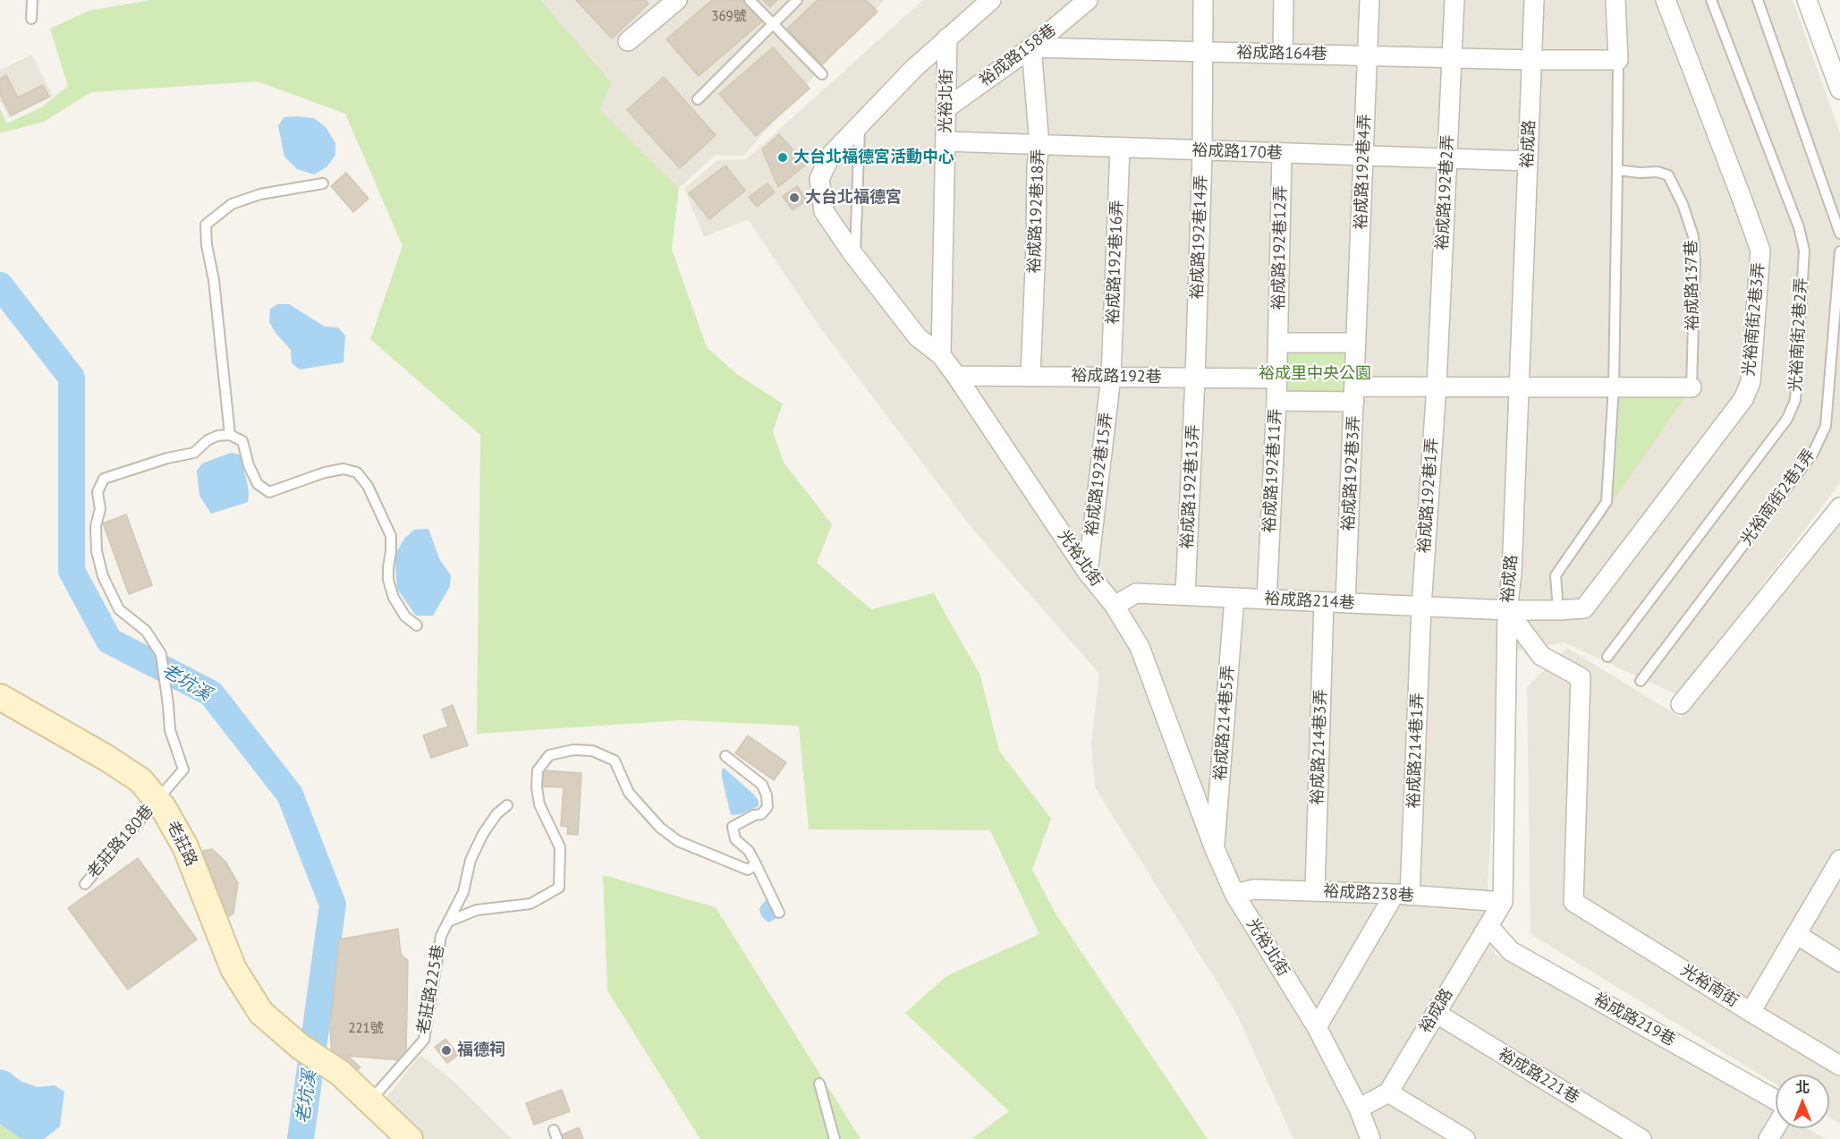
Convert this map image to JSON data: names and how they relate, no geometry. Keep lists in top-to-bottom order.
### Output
{
  "streets": {
    "street": [
      "裕成路164巷",
      "裕成路158巷",
      "光裕北街",
      "裕成路",
      "裕成路170巷",
      "裕成路192巷4弄",
      "裕成路192巷2弄",
      "裕成路192巷18弄",
      "裕成路192巷14弄",
      "裕成路192巷12弄",
      "裕成路192巷16弄",
      "光裕南街2巷3弄",
      "裕成路192巷",
      "裕成路192巷11弄",
      "裕成路192巷3弄",
      "裕成路192巷15弄",
      "裕成路192巷13弄",
      "裕成路192巷1弄",
      "裕成路214巷",
      "裕成路214巷5弄",
      "裕成路214巷3弄",
      "裕成路214巷1弄",
      "老莊路",
      "裕成路238巷",
      "光裕南街",
      "裕成路219巷",
      "裕成路221巷"
    ],
    "lane": [
      "裕成路137巷",
      "光裕南街2巷2弄",
      "光裕南街2巷1弄",
      "老莊路180巷",
      "老莊路225巷"
    ]
  },
  "crossings": [
    ["裕成路164巷", "裕成路158巷"],
    ["裕成路164巷", "裕成路"],
    ["裕成路164巷", "裕成路192巷4弄"],
    ["裕成路164巷", "裕成路192巷2弄"],
    ["裕成路164巷", "裕成路192巷18弄"],
    ["裕成路164巷", "裕成路192巷14弄"],
    ["裕成路158巷", "光裕北街"],
    ["裕成路158巷", "裕成路192巷18弄"],
    ["光裕北街", "裕成路170巷"],
    ["光裕北街", "裕成路192巷"],
    ["光裕北街", "裕成路192巷15弄"],
    ["光裕北街", "裕成路214巷"],
    ["光裕北街", "裕成路214巷5弄"],
    ["光裕北街", "裕成路238巷"],
    ["裕成路", "裕成路170巷"],
    ["裕成路", "光裕南街2巷3弄"],
    ["裕成路", "裕成路214巷"],
    ["裕成路", "裕成路238巷"],
    ["裕成路", "光裕南街"],
    ["裕成路", "裕成路219巷"],
    ["裕成路", "裕成路221巷"],
    ["裕成路170巷", "裕成路192巷4弄"],
    ["裕成路170巷", "裕成路192巷2弄"],
    ["裕成路170巷", "裕成路192巷18弄"],
    ["裕成路170巷", "裕成路192巷14弄"],
    ["裕成路170巷", "裕成路192巷12弄"],
    ["裕成路170巷", "裕成路192巷16弄"],
    ["裕成路192巷4弄", "裕成路192巷3弄"],
    ["裕成路192巷2弄", "裕成路192巷1弄"],
    ["裕成路192巷18弄", "裕成路192巷"],
    ["裕成路192巷14弄", "裕成路192巷"],
    ["裕成路192巷14弄", "裕成路192巷13弄"],
    ["裕成路192巷12弄", "裕成路192巷11弄"],
    ["裕成路192巷16弄", "裕成路192巷"],
    ["裕成路192巷16弄", "裕成路192巷15弄"],
    ["光裕南街2巷3弄", "裕成路214巷"],
    ["光裕南街2巷3弄", "光裕南街"],
    ["裕成路192巷", "裕成路192巷11弄"],
    ["裕成路192巷", "裕成路192巷15弄"],
    ["裕成路192巷", "裕成路192巷13弄"],
    ["裕成路192巷11弄", "裕成路214巷"],
    ["裕成路192巷3弄", "裕成路214巷"],
    ["裕成路192巷13弄", "裕成路214巷"],
    ["裕成路192巷1弄", "裕成路214巷"],
    ["裕成路192巷1弄", "裕成路214巷1弄"],
    ["裕成路214巷", "裕成路214巷5弄"],
    ["裕成路214巷", "裕成路214巷3弄"],
    ["裕成路214巷", "裕成路214巷1弄"],
    ["裕成路214巷", "光裕南街"],
    ["裕成路214巷3弄", "裕成路238巷"],
    ["裕成路214巷1弄", "裕成路238巷"],
    ["老莊路180巷", "老莊路"],
    ["老莊路", "老莊路225巷"]
  ],
  "water": ["老坑溪"],
  "parks": ["裕成里中央公園"],
  "places": ["大台北福德宮活動中心", "大台北福德宮", "福德祠"],
  "house_numbers": ["369號", "221號"],
  "north": "top"
}
